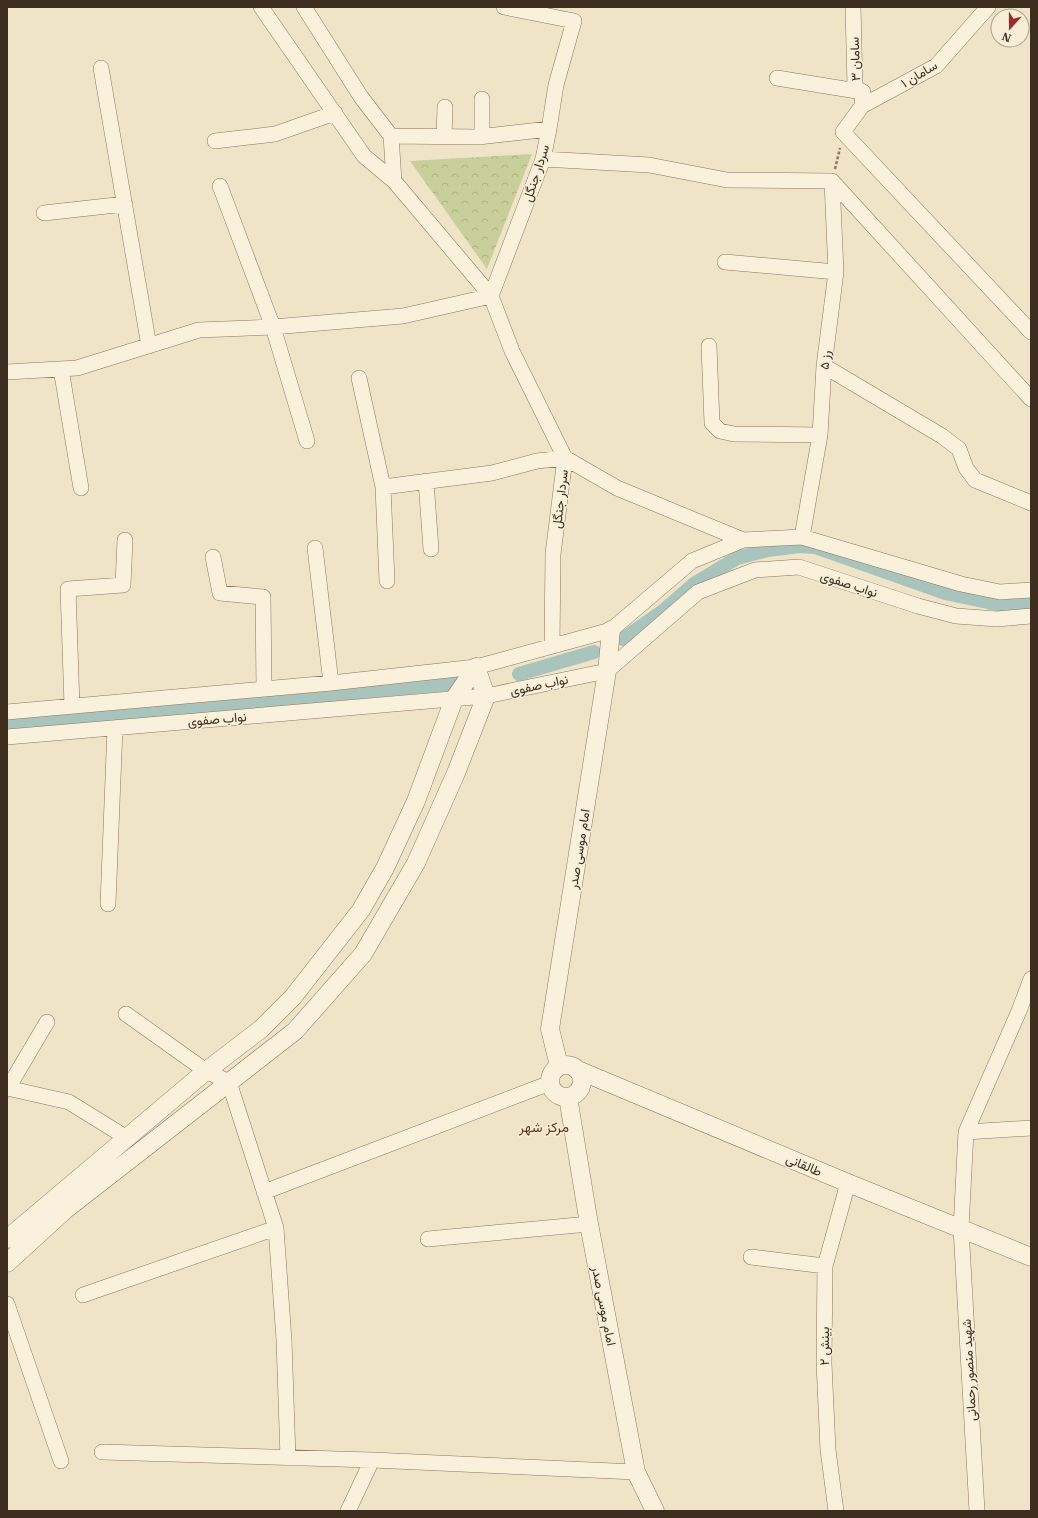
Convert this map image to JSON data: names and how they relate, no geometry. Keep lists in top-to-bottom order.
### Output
{
  "streets": {
    "street": [
      "سامان ۳",
      "سامان ۱",
      "سردار جنگل",
      "رز ۵",
      "نواب صفوی",
      "امام موسی صدر",
      "طالقانی",
      "بینش ۲",
      "شهید منصور رحمانی"
    ]
  },
  "crossings": [
    ["سامان ۳", "سامان ۱"],
    ["سردار جنگل", "نواب صفوی"],
    ["رز ۵", "نواب صفوی"],
    ["نواب صفوی", "امام موسی صدر"],
    ["امام موسی صدر", "طالقانی"],
    ["طالقانی", "بینش ۲"],
    ["طالقانی", "شهید منصور رحمانی"]
  ],
  "districts": ["مرکز شهر"],
  "north": "bottom"
}
